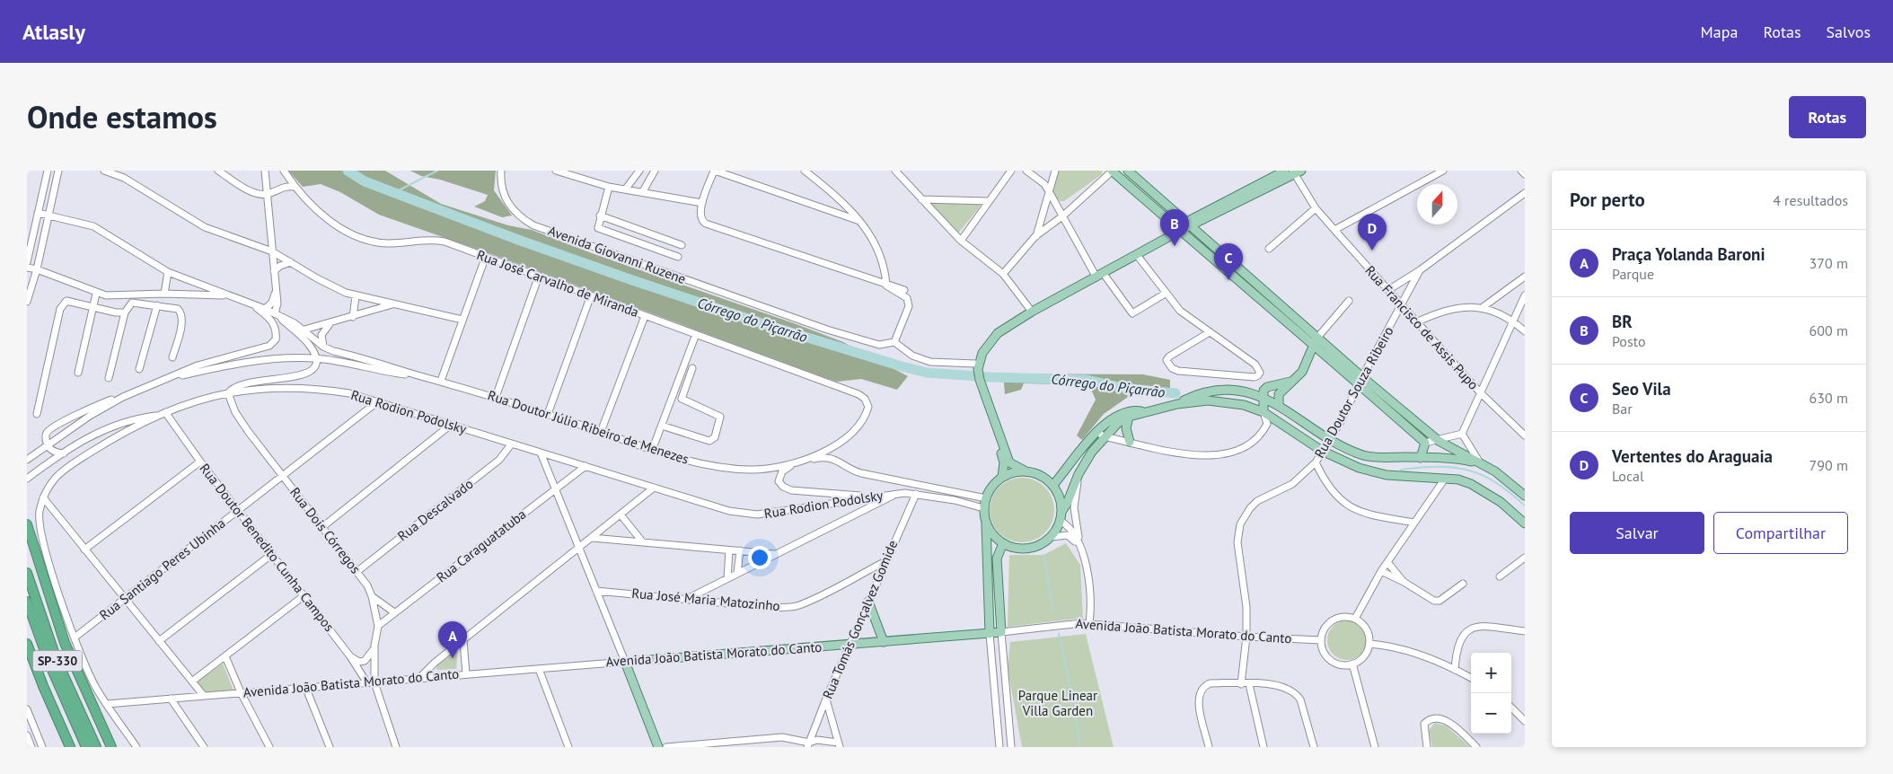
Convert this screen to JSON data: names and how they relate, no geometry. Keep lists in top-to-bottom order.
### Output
{
  "streets": {
    "highway": ["SP-330"],
    "main road": ["Avenida João Batista Morato do Canto"],
    "street": [
      "Avenida Giovanni Ruzene",
      "Rua José Carvalho de Miranda",
      "Rua Francisco de Assis Pupo",
      "Rua Doutor Souza Ribeiro",
      "Rua Rodion Podolsky",
      "Rua Doutor Júlio Ribeiro de Menezes",
      "Rua Descalvado",
      "Rua Dois Córregos",
      "Rua Caraguatatuba",
      "Rua Doutor Benedito Cunha Campos",
      "Rua Santiago Peres Ubinha",
      "Rua José Maria Matozinho",
      "Rua Tomás Gonçalvez Gomide"
    ]
  },
  "crossings": [
    ["Rua José Carvalho de Miranda", "Rua Doutor Júlio Ribeiro de Menezes"],
    ["Rua Francisco de Assis Pupo", "Rua Doutor Souza Ribeiro"],
    ["Rua Doutor Souza Ribeiro", "Avenida João Batista Morato do Canto"],
    ["Rua Rodion Podolsky", "Rua Descalvado"],
    ["Rua Rodion Podolsky", "Rua Dois Córregos"],
    ["Rua Rodion Podolsky", "Rua Caraguatatuba"],
    ["Rua Rodion Podolsky", "Rua Doutor Benedito Cunha Campos"],
    ["Rua Rodion Podolsky", "Rua Santiago Peres Ubinha"],
    ["Rua Rodion Podolsky", "Rua Tomás Gonçalvez Gomide"],
    ["Rua Rodion Podolsky", "Avenida João Batista Morato do Canto"],
    ["Rua Descalvado", "Rua Dois Córregos"],
    ["Rua Dois Córregos", "Rua Caraguatatuba"],
    ["Rua Dois Córregos", "Rua Doutor Benedito Cunha Campos"],
    ["Rua Dois Córregos", "Rua Santiago Peres Ubinha"],
    ["Rua Dois Córregos", "Avenida João Batista Morato do Canto"],
    ["Rua Doutor Benedito Cunha Campos", "Rua Santiago Peres Ubinha"],
    ["Rua Doutor Benedito Cunha Campos", "Avenida João Batista Morato do Canto"],
    ["Rua José Maria Matozinho", "Rua Tomás Gonçalvez Gomide"],
    ["Rua Tomás Gonçalvez Gomide", "Avenida João Batista Morato do Canto"]
  ],
  "water": ["Córrego do Piçarrão"],
  "parks": ["Parque Linear Villa Garden"],
  "north": "top",
  "page": {
    "header": "Atlasly",
    "nav": ["Mapa", "Rotas", "Salvos"],
    "title": "Onde estamos",
    "buttons": [
      "Rotas",
      ["Salvar", "Compartilhar"]
    ],
    "heading": ["Por perto", "4 resultados"],
    "pins": [
      "B",
      "D",
      "C",
      "A"
    ],
    "list": [
      {
        "mark": "A",
        "name": "Praça Yolanda Baroni",
        "note": "Parque",
        "value": "370 m"
      },
      {
        "mark": "B",
        "name": "BR",
        "note": "Posto",
        "value": "600 m"
      },
      {
        "mark": "C",
        "name": "Seo Vila",
        "note": "Bar",
        "value": "630 m"
      },
      {
        "mark": "D",
        "name": "Vertentes do Araguaia",
        "note": "Local",
        "value": "790 m"
      }
    ],
    "map_buttons": ["+", "−"]
  }
}
